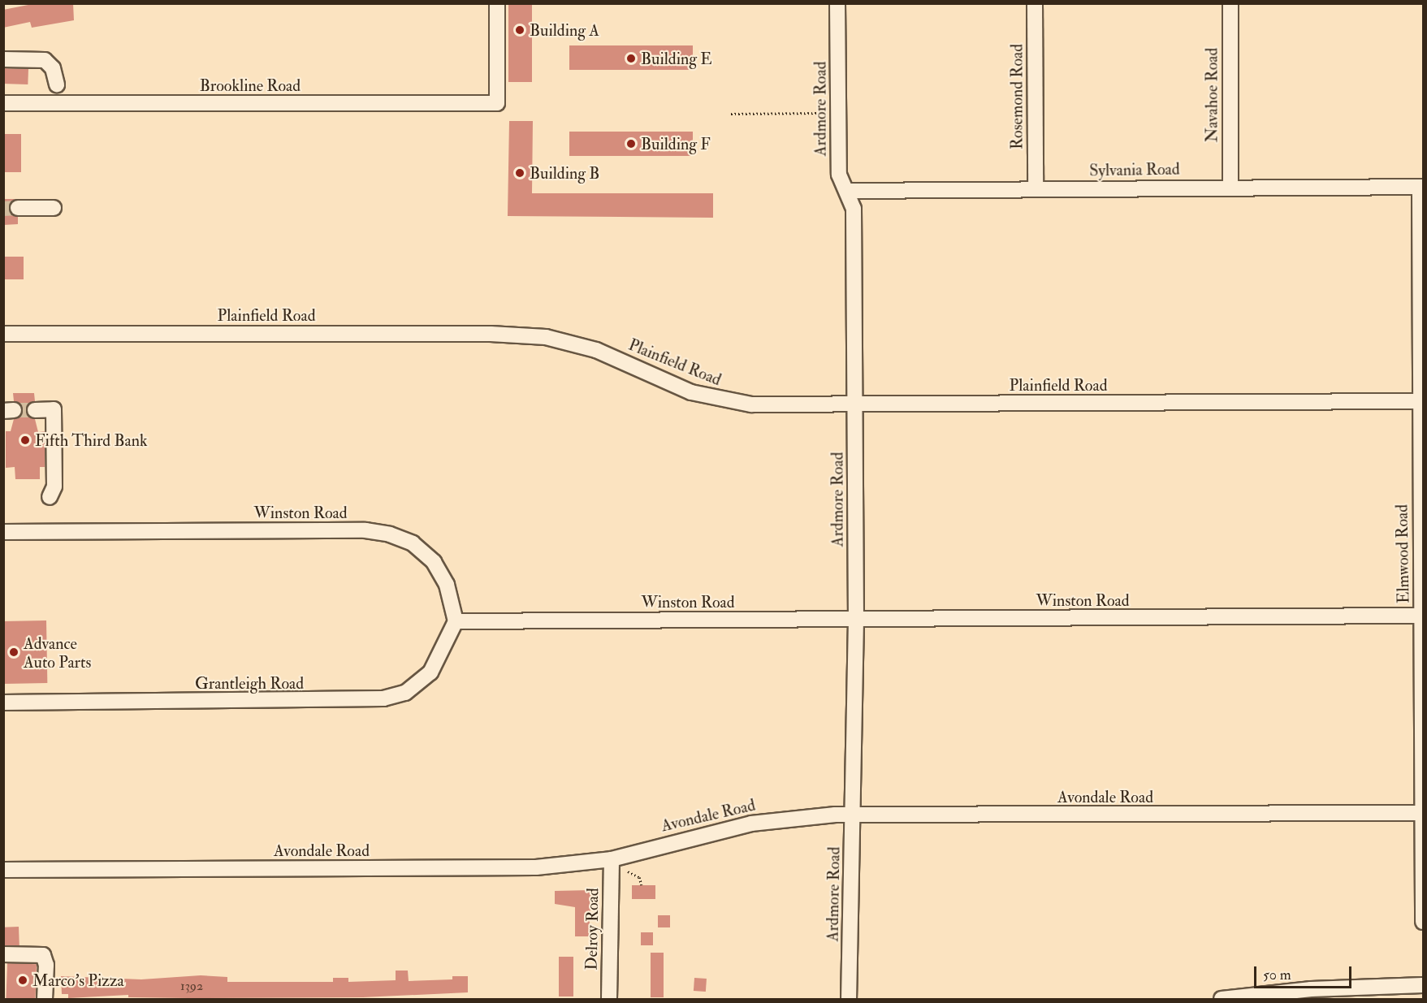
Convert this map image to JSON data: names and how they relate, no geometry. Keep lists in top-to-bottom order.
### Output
{
  "streets": {
    "street": [
      "Brookline Road",
      "Navahoe Road",
      "Rosemond Road",
      "Ardmore Road",
      "Sylvania Road",
      "Plainfield Road",
      "Winston Road",
      "Elmwood Road",
      "Grantleigh Road",
      "Avondale Road",
      "Delroy Road"
    ]
  },
  "crossings": [
    ["Navahoe Road", "Sylvania Road"],
    ["Rosemond Road", "Sylvania Road"],
    ["Ardmore Road", "Sylvania Road"],
    ["Ardmore Road", "Plainfield Road"],
    ["Ardmore Road", "Winston Road"],
    ["Ardmore Road", "Avondale Road"],
    ["Sylvania Road", "Elmwood Road"],
    ["Plainfield Road", "Elmwood Road"],
    ["Winston Road", "Elmwood Road"],
    ["Winston Road", "Grantleigh Road"],
    ["Elmwood Road", "Avondale Road"],
    ["Avondale Road", "Delroy Road"]
  ],
  "places": [
    "Building A",
    "Building E",
    "Building F",
    "Building B",
    "Fifth Third Bank",
    "Advance Auto Parts",
    "Marco's Pizza"
  ],
  "house_numbers": ["1392"],
  "scale_bar": "50 m"
}
